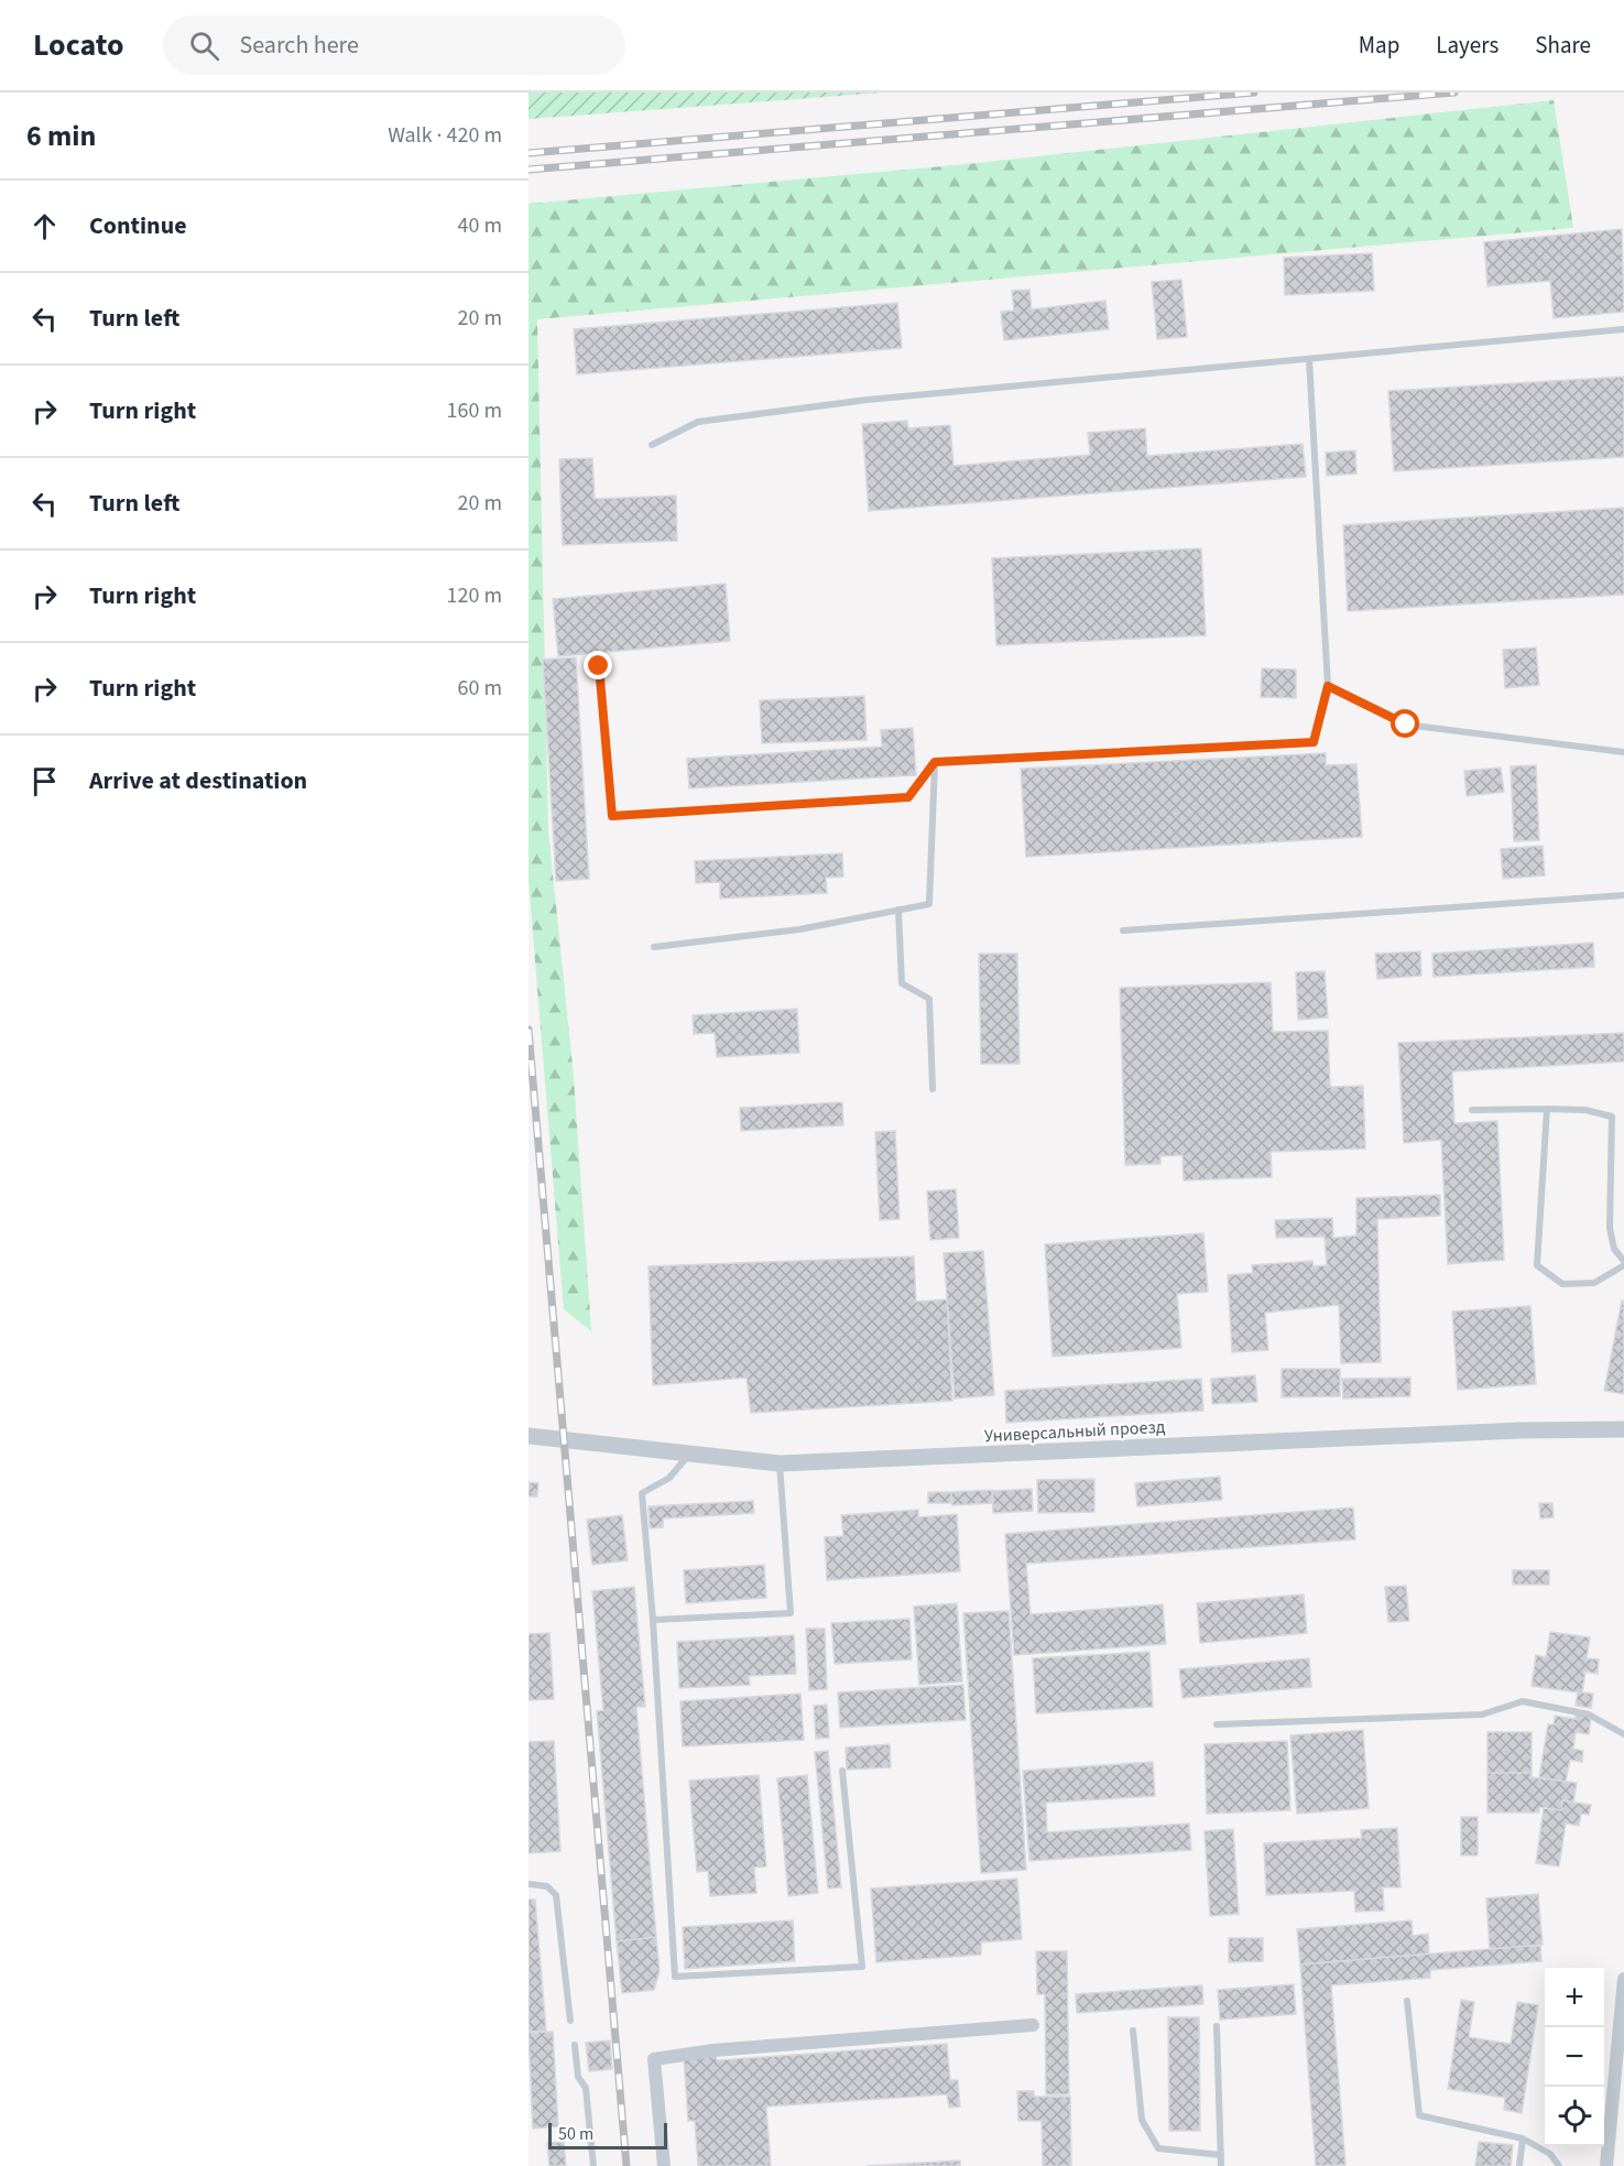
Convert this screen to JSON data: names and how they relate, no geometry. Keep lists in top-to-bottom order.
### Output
{
  "streets": {
    "street": ["Универсальный проезд"]
  },
  "scale_bar": "50 m",
  "page": {
    "header": "Locato",
    "search": "Search here",
    "nav": ["Map", "Layers", "Share"],
    "heading": ["6 min", "Walk · 420 m"],
    "list": [
      ["Continue", "40 m"],
      ["Turn left", "20 m"],
      ["Turn right", "160 m"],
      ["Turn left", "20 m"],
      ["Turn right", "120 m"],
      ["Turn right", "60 m"],
      "Arrive at destination"
    ],
    "map_buttons": ["+", "−"],
    "scale": "50 m"
  }
}
